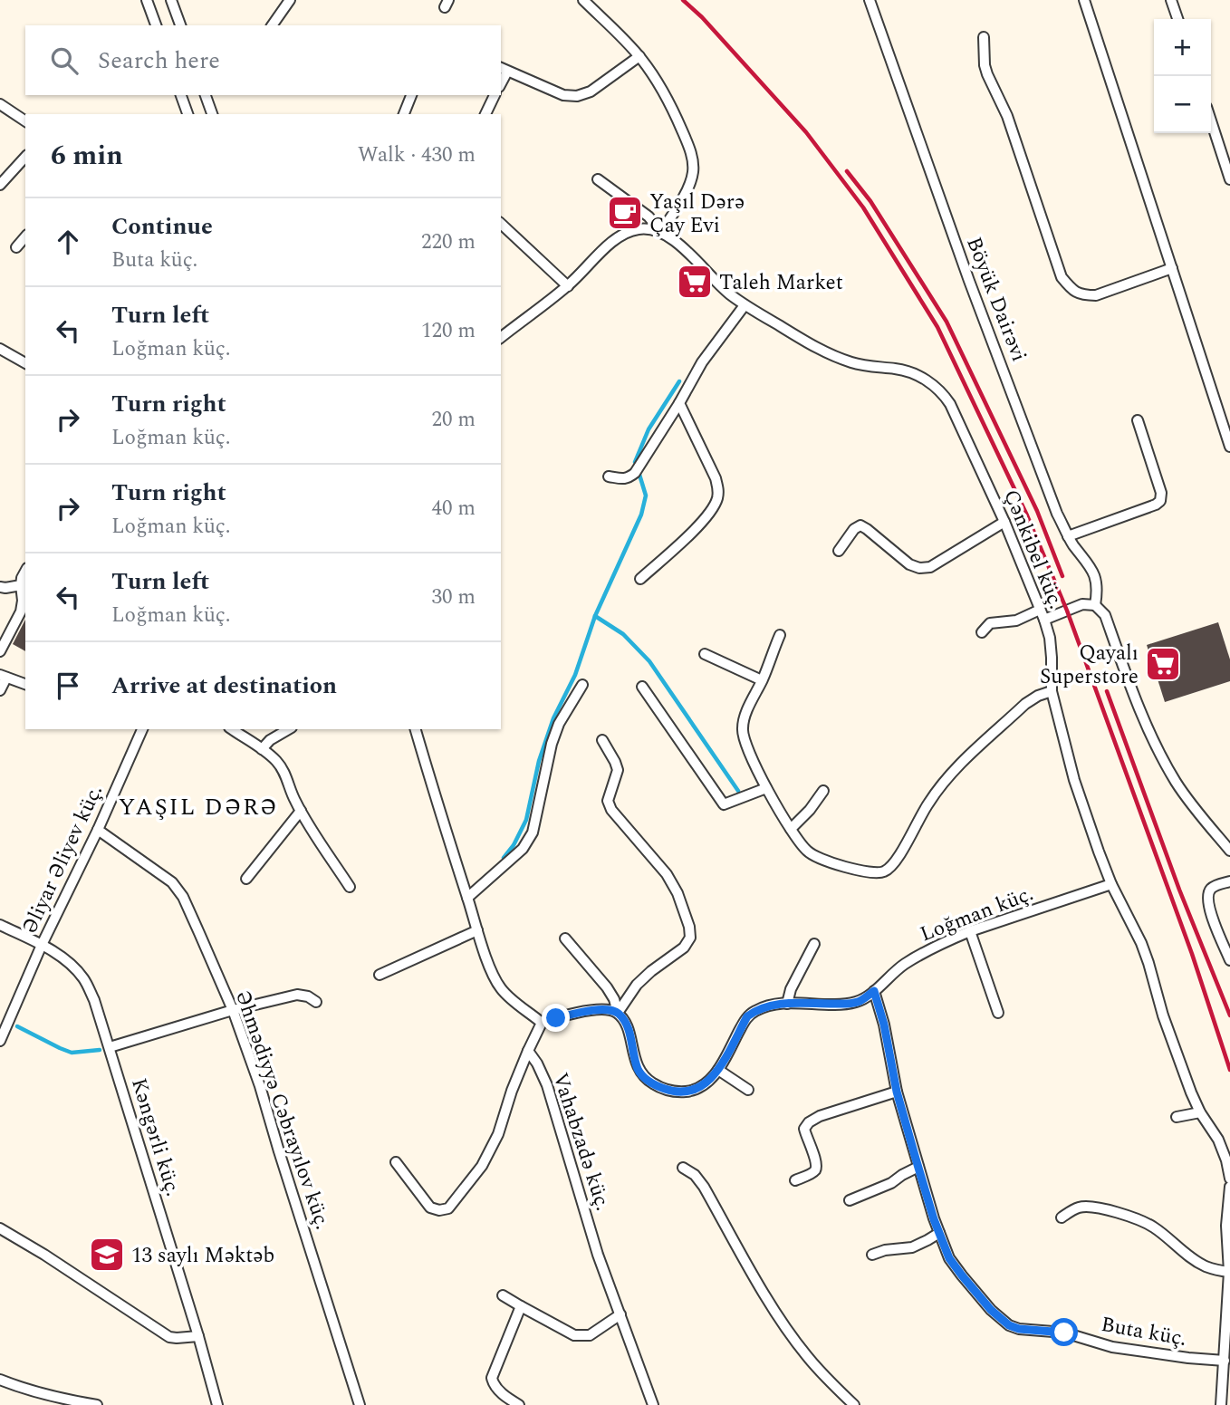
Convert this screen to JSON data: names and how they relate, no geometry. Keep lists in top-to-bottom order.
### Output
{
  "streets": {
    "street": [
      "Böyük Dairəvi",
      "Çənkibel küç.",
      "Əliyar Əliyev küç.",
      "Loğman küç.",
      "Əhmədiyyə Cəbrayılov küç.",
      "Kəngərli küç.",
      "Vahabzadə küç.",
      "Buta küç."
    ]
  },
  "crossings": [
    ["Çənkibel küç.", "Loğman küç."],
    ["Əliyar Əliyev küç.", "Əhmədiyyə Cəbrayılov küç."],
    ["Əliyar Əliyev küç.", "Kəngərli küç."],
    ["Loğman küç.", "Buta küç."]
  ],
  "districts": ["YAŞIL DƏRƏ"],
  "places": {
    "cafe": ["Yaşıl Dərə Çay Evi"],
    "supermarket": ["Taleh Market", "Qayalı Superstore"],
    "school or university": ["13 saylı Məktəb"]
  },
  "page": {
    "map_buttons": ["+", "−"],
    "search": "Search here",
    "heading": ["6 min", "Walk · 430 m"],
    "list": [
      ["Continue", "Buta küç.", "220 m"],
      ["Turn left", "Loğman küç.", "120 m"],
      ["Turn right", "Loğman küç.", "20 m"],
      ["Turn right", "Loğman küç.", "40 m"],
      ["Turn left", "Loğman küç.", "30 m"],
      "Arrive at destination"
    ]
  }
}
